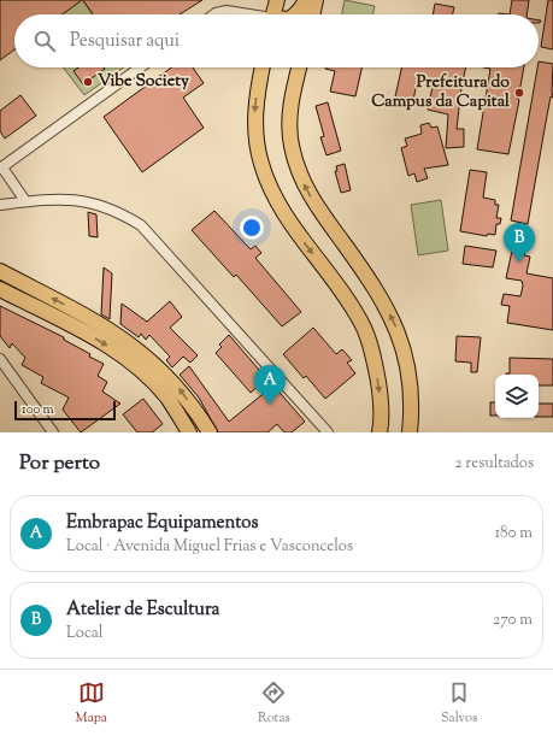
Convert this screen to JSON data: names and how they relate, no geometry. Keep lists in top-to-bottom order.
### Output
{
  "places": ["Vibe Society", "Prefeitura do Campus da Capital"],
  "scale_bar": "100 m",
  "page": {
    "search": "Pesquisar aqui",
    "pins": ["B", "A"],
    "scale": "100 m",
    "heading": ["Por perto", "2 resultados"],
    "list": [
      {
        "mark": "A",
        "name": "Embrapac Equipamentos",
        "note": "Local · Avenida Miguel Frias e Vasconcelos",
        "value": "180 m"
      },
      {
        "mark": "B",
        "name": "Atelier de Escultura",
        "note": "Local",
        "value": "270 m"
      }
    ],
    "nav": ["Mapa", "Rotas", "Salvos"]
  }
}
